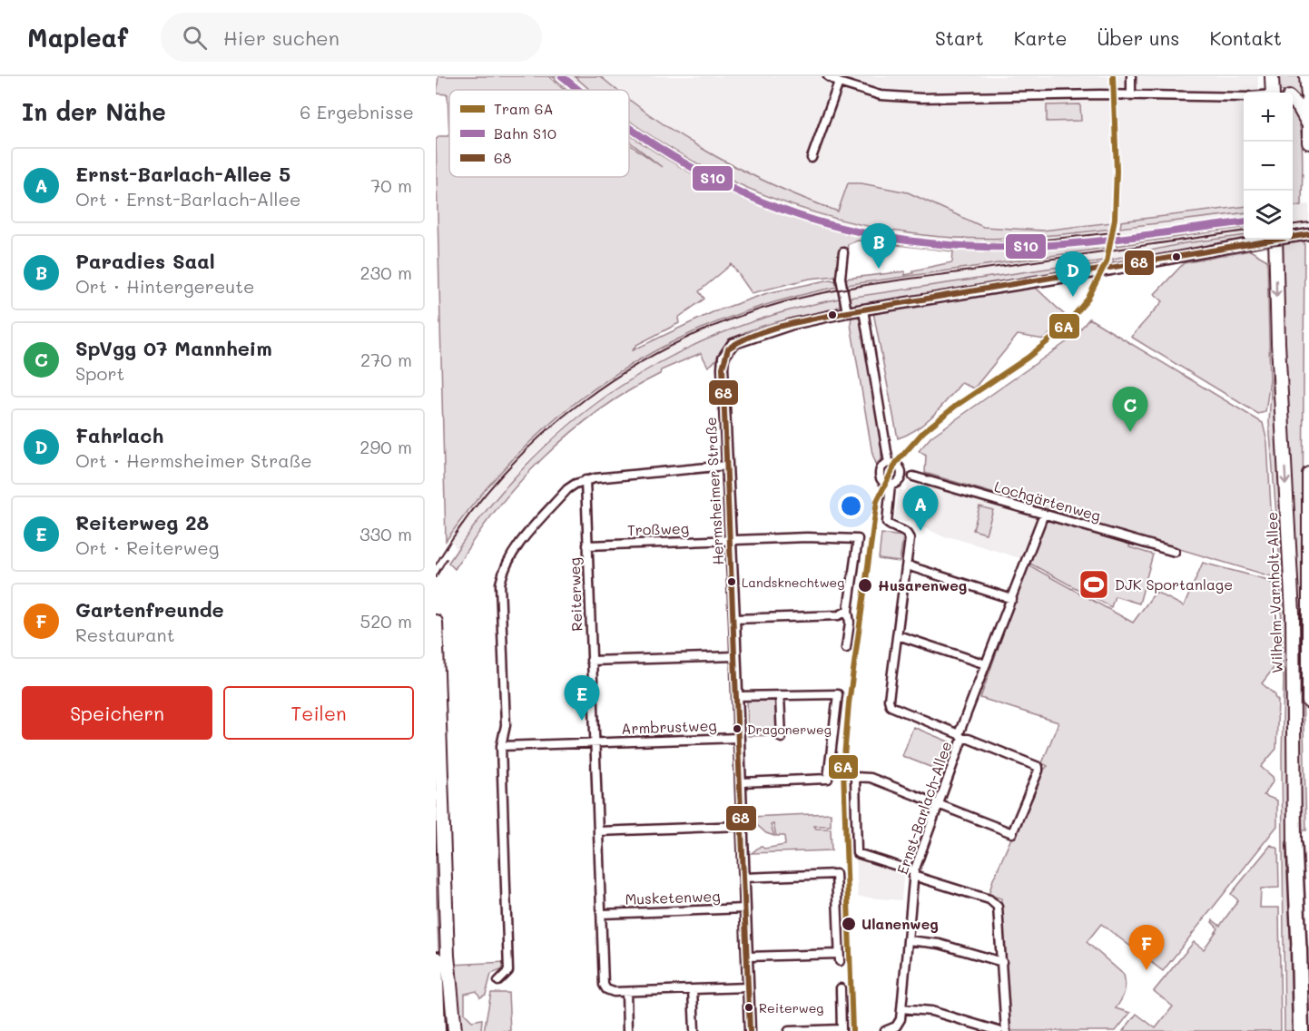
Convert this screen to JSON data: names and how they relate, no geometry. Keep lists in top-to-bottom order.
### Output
{
  "streets": {
    "highway": ["Wilhelm-Varnholt-Allee"],
    "street": [
      "Hermsheimer Straße",
      "Lochgärtenweg",
      "Troßweg",
      "Reiterweg",
      "Armbrustweg",
      "Ernst-Barlach-Allee",
      "Musketenweg"
    ]
  },
  "crossings": [
    ["Hermsheimer Straße", "Troßweg"],
    ["Hermsheimer Straße", "Reiterweg"],
    ["Hermsheimer Straße", "Armbrustweg"],
    ["Hermsheimer Straße", "Ernst-Barlach-Allee"],
    ["Hermsheimer Straße", "Musketenweg"],
    ["Troßweg", "Reiterweg"],
    ["Reiterweg", "Armbrustweg"],
    ["Reiterweg", "Musketenweg"]
  ],
  "places": {
    "other": [
      "Landsknechtweg",
      "Husarenweg",
      "Dragonerweg",
      "Ulanenweg",
      "Reiterweg"
    ],
    "sports": ["DJK Sportanlage"]
  },
  "lines": ["tram line 6A", "rail line S10", "transit line 68"],
  "legend": ["Tram 6A", "Bahn S10", "68"],
  "page": {
    "header": "Mapleaf",
    "search": "Hier suchen",
    "nav": [
      "Start",
      "Karte",
      "Über uns",
      "Kontakt"
    ],
    "heading": ["In der Nähe", "6 Ergebnisse"],
    "map_buttons": ["+", "−"],
    "list": [
      {
        "mark": "A",
        "name": "Ernst-Barlach-Allee 5",
        "note": "Ort · Ernst-Barlach-Allee",
        "value": "70 m"
      },
      {
        "mark": "B",
        "name": "Paradies Saal",
        "note": "Ort · Hintergereute",
        "value": "230 m"
      },
      {
        "mark": "C",
        "name": "SpVgg 07 Mannheim",
        "note": "Sport",
        "value": "270 m"
      },
      {
        "mark": "D",
        "name": "Fahrlach",
        "note": "Ort · Hermsheimer Straße",
        "value": "290 m"
      },
      {
        "mark": "E",
        "name": "Reiterweg 28",
        "note": "Ort · Reiterweg",
        "value": "330 m"
      },
      {
        "mark": "F",
        "name": "Gartenfreunde",
        "note": "Restaurant",
        "value": "520 m"
      }
    ],
    "pins": [
      "B",
      "D",
      "C",
      "A",
      "E",
      "F"
    ],
    "buttons": ["Speichern", "Teilen"]
  }
}
